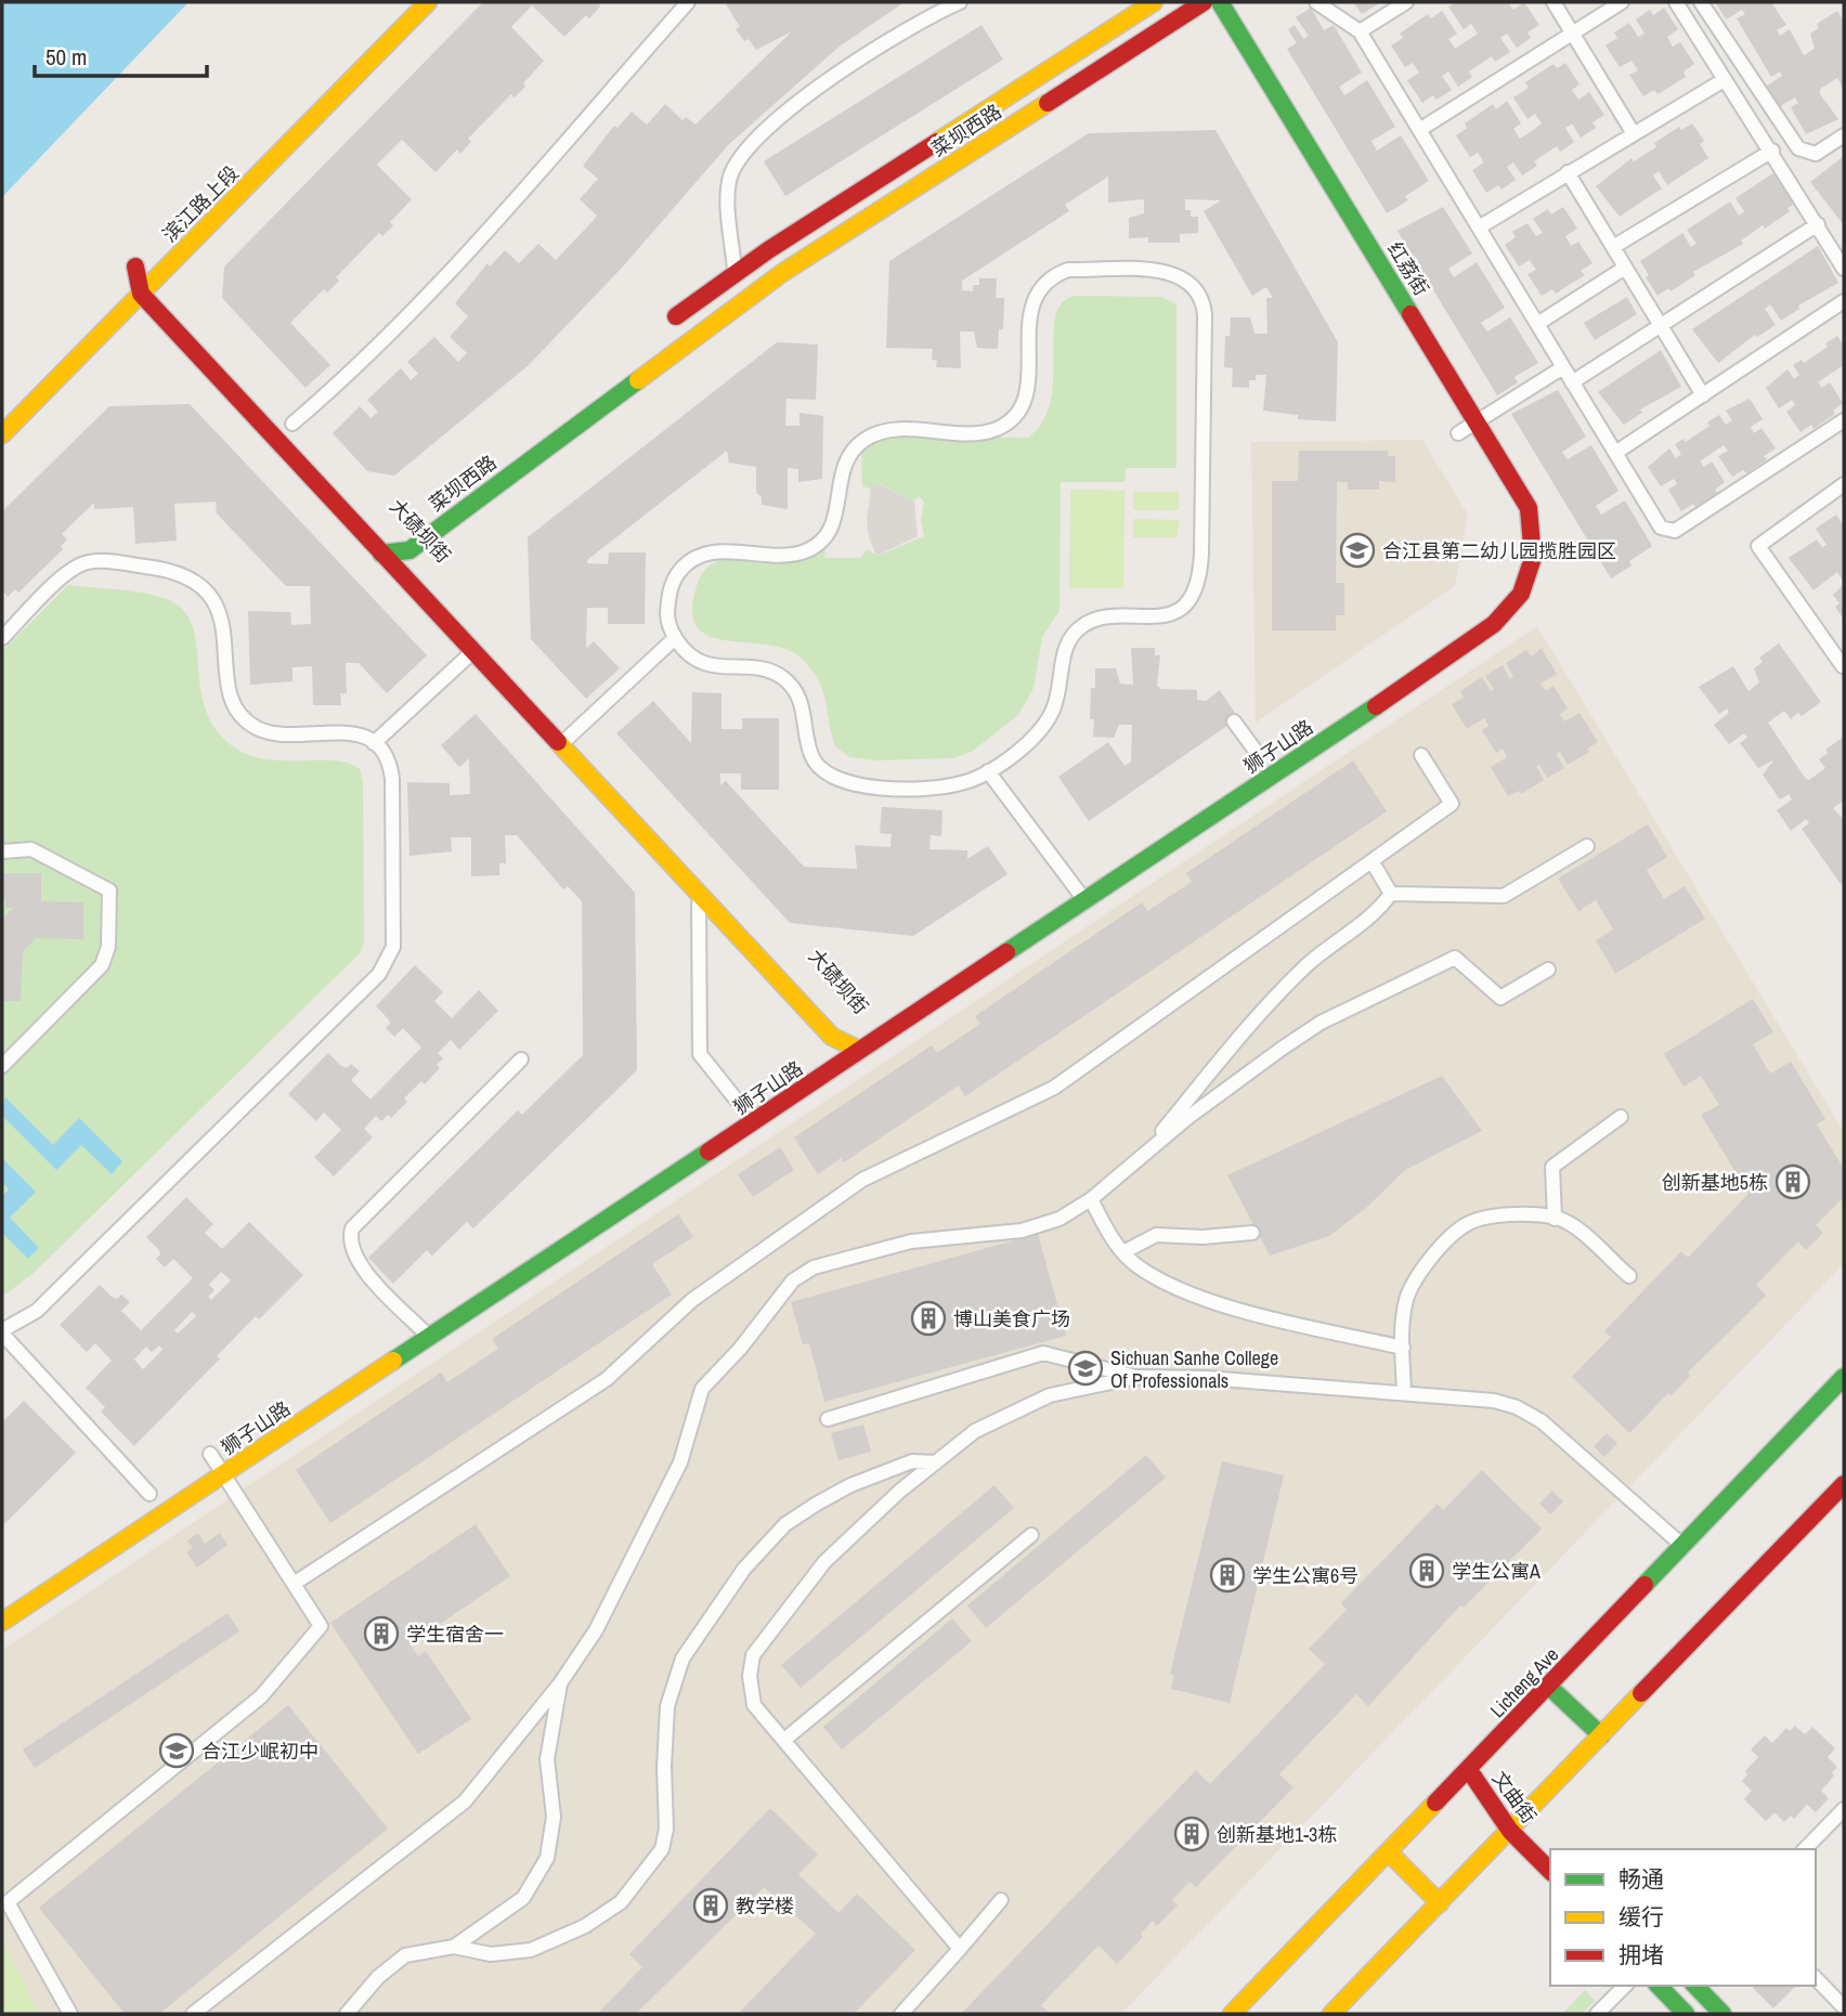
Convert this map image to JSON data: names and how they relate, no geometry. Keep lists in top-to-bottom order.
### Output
{
  "streets": {
    "street": [
      "菜坝西路",
      "滨江路上段",
      "红荔街",
      "大碛坝街",
      "狮子山路",
      "Licheng Ave",
      "文曲街"
    ]
  },
  "crossings": [
    ["菜坝西路", "大碛坝街"],
    ["滨江路上段", "大碛坝街"],
    ["红荔街", "狮子山路"],
    ["大碛坝街", "狮子山路"],
    ["Licheng Ave", "文曲街"]
  ],
  "places": {
    "school or university": ["合江县第二幼儿园揽胜园区", "Sichuan Sanhe College Of Professionals", "合江少岷初中"],
    "building": [
      "创新基地5栋",
      "博山美食广场",
      "学生公寓A",
      "学生公寓6号",
      "学生宿舍一",
      "创新基地1-3栋",
      "教学楼"
    ]
  },
  "legend": ["畅通", "缓行", "拥堵"],
  "scale_bar": "50 m"
}
